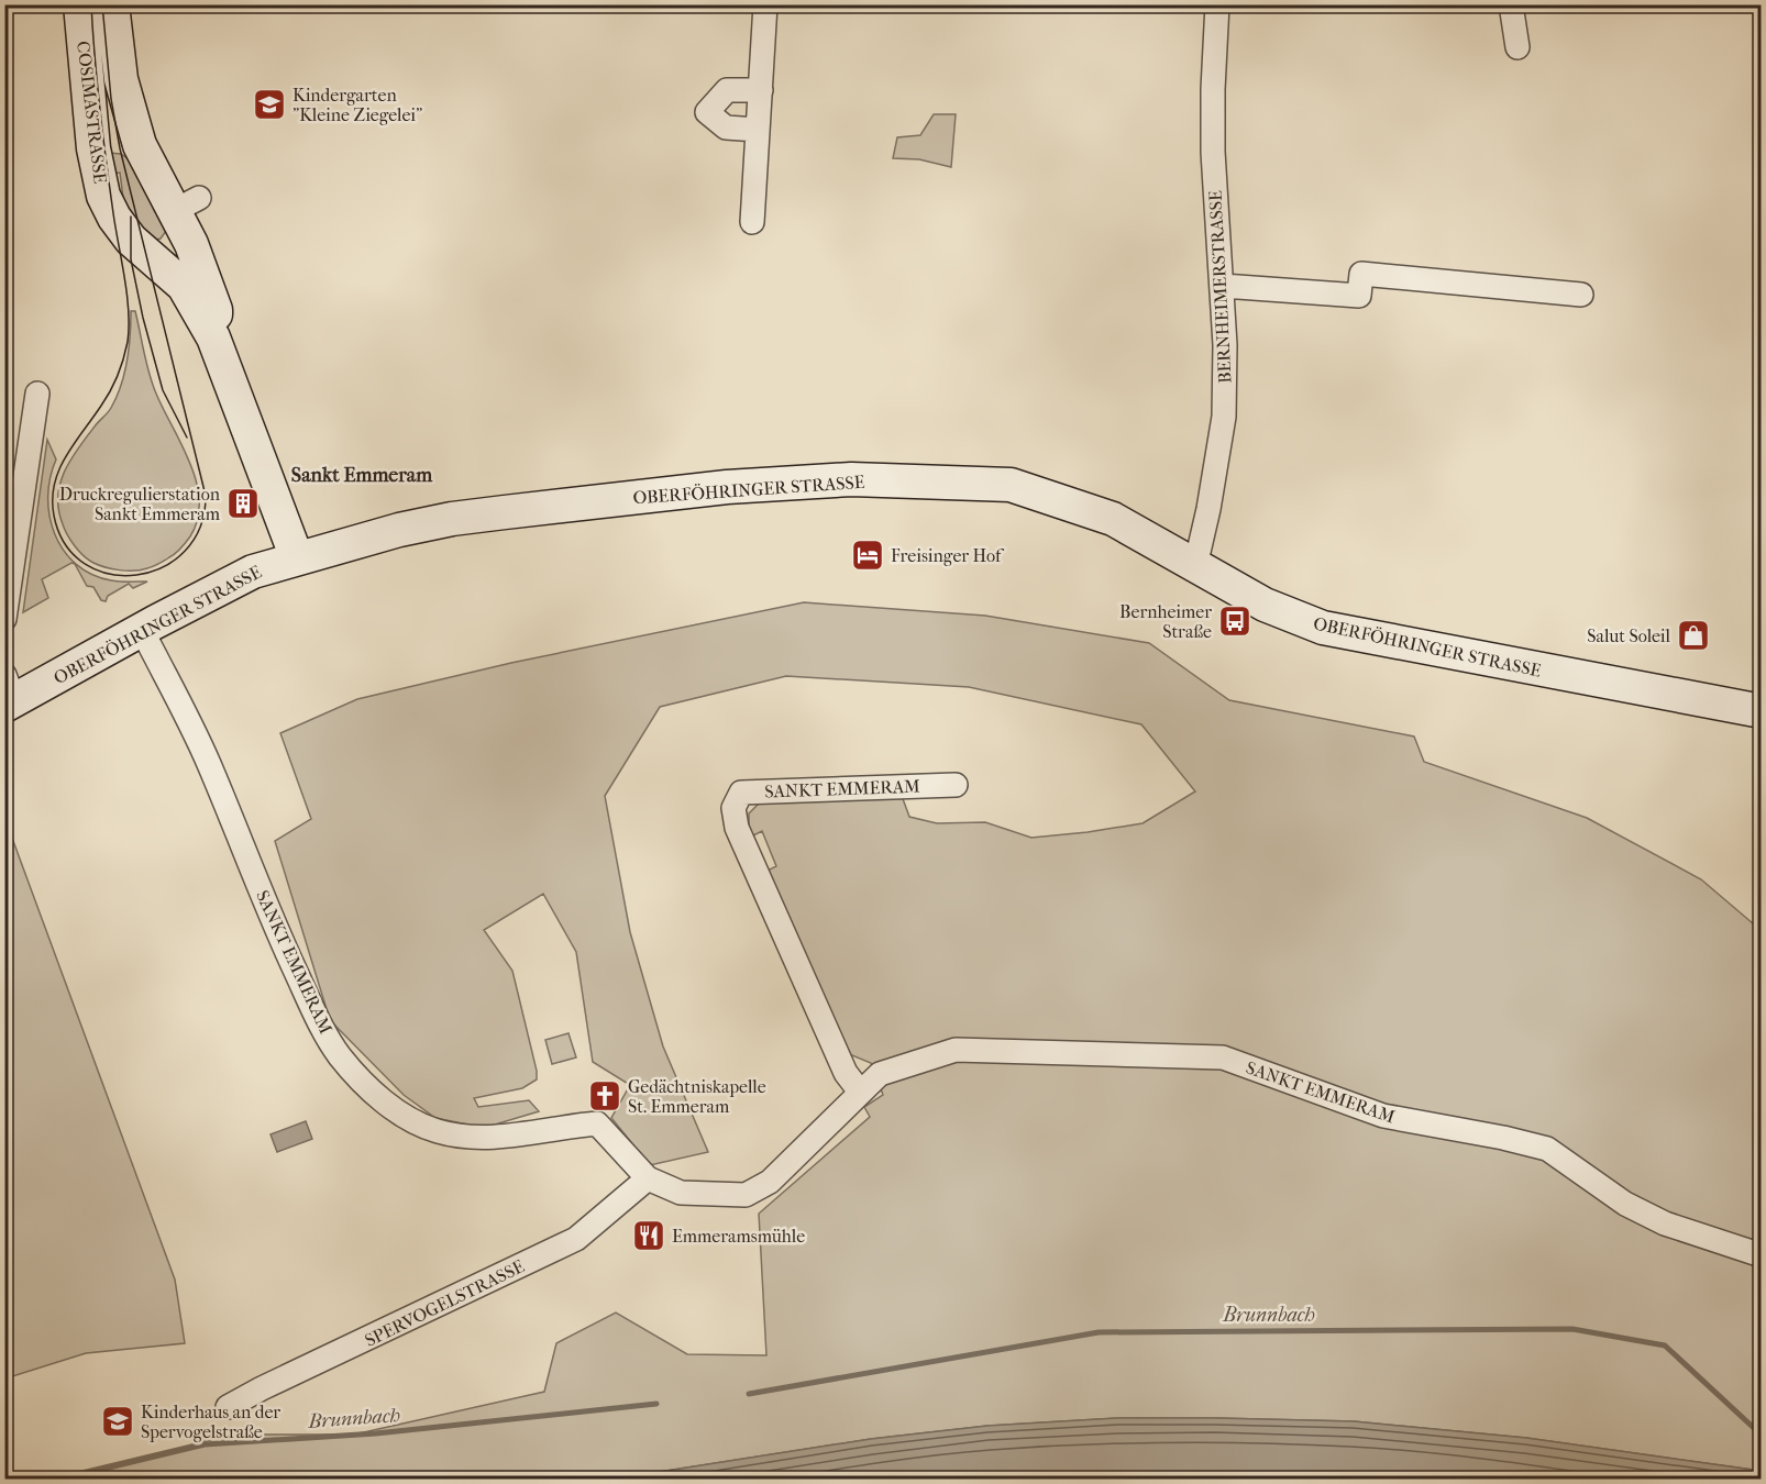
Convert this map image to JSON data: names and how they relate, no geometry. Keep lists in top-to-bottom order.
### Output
{
  "streets": {
    "main road": ["COSIMASTRASSE", "OBERFÖHRINGER STRASSE"],
    "street": ["BERNHEIMERSTRASSE", "SANKT EMMERAM", "SPERVOGELSTRASSE"]
  },
  "crossings": [
    ["COSIMASTRASSE", "OBERFÖHRINGER STRASSE"],
    ["BERNHEIMERSTRASSE", "OBERFÖHRINGER STRASSE"],
    ["OBERFÖHRINGER STRASSE", "SANKT EMMERAM"],
    ["SANKT EMMERAM", "SPERVOGELSTRASSE"]
  ],
  "districts": ["Sankt Emmeram"],
  "water": ["Brunnbach"],
  "places": {
    "school or university": ["Kindergarten \"Kleine Ziegelei\"", "Kinderhaus an der Spervogelstraße"],
    "building": ["Druckregulierstation Sankt Emmeram"],
    "hotel": ["Freisinger Hof"],
    "bus stop": ["Bernheimer Straße"],
    "shop": ["Salut Soleil"],
    "church": ["Gedächtniskapelle St. Emmeram"],
    "restaurant": ["Emmeramsmühle"]
  }
}
